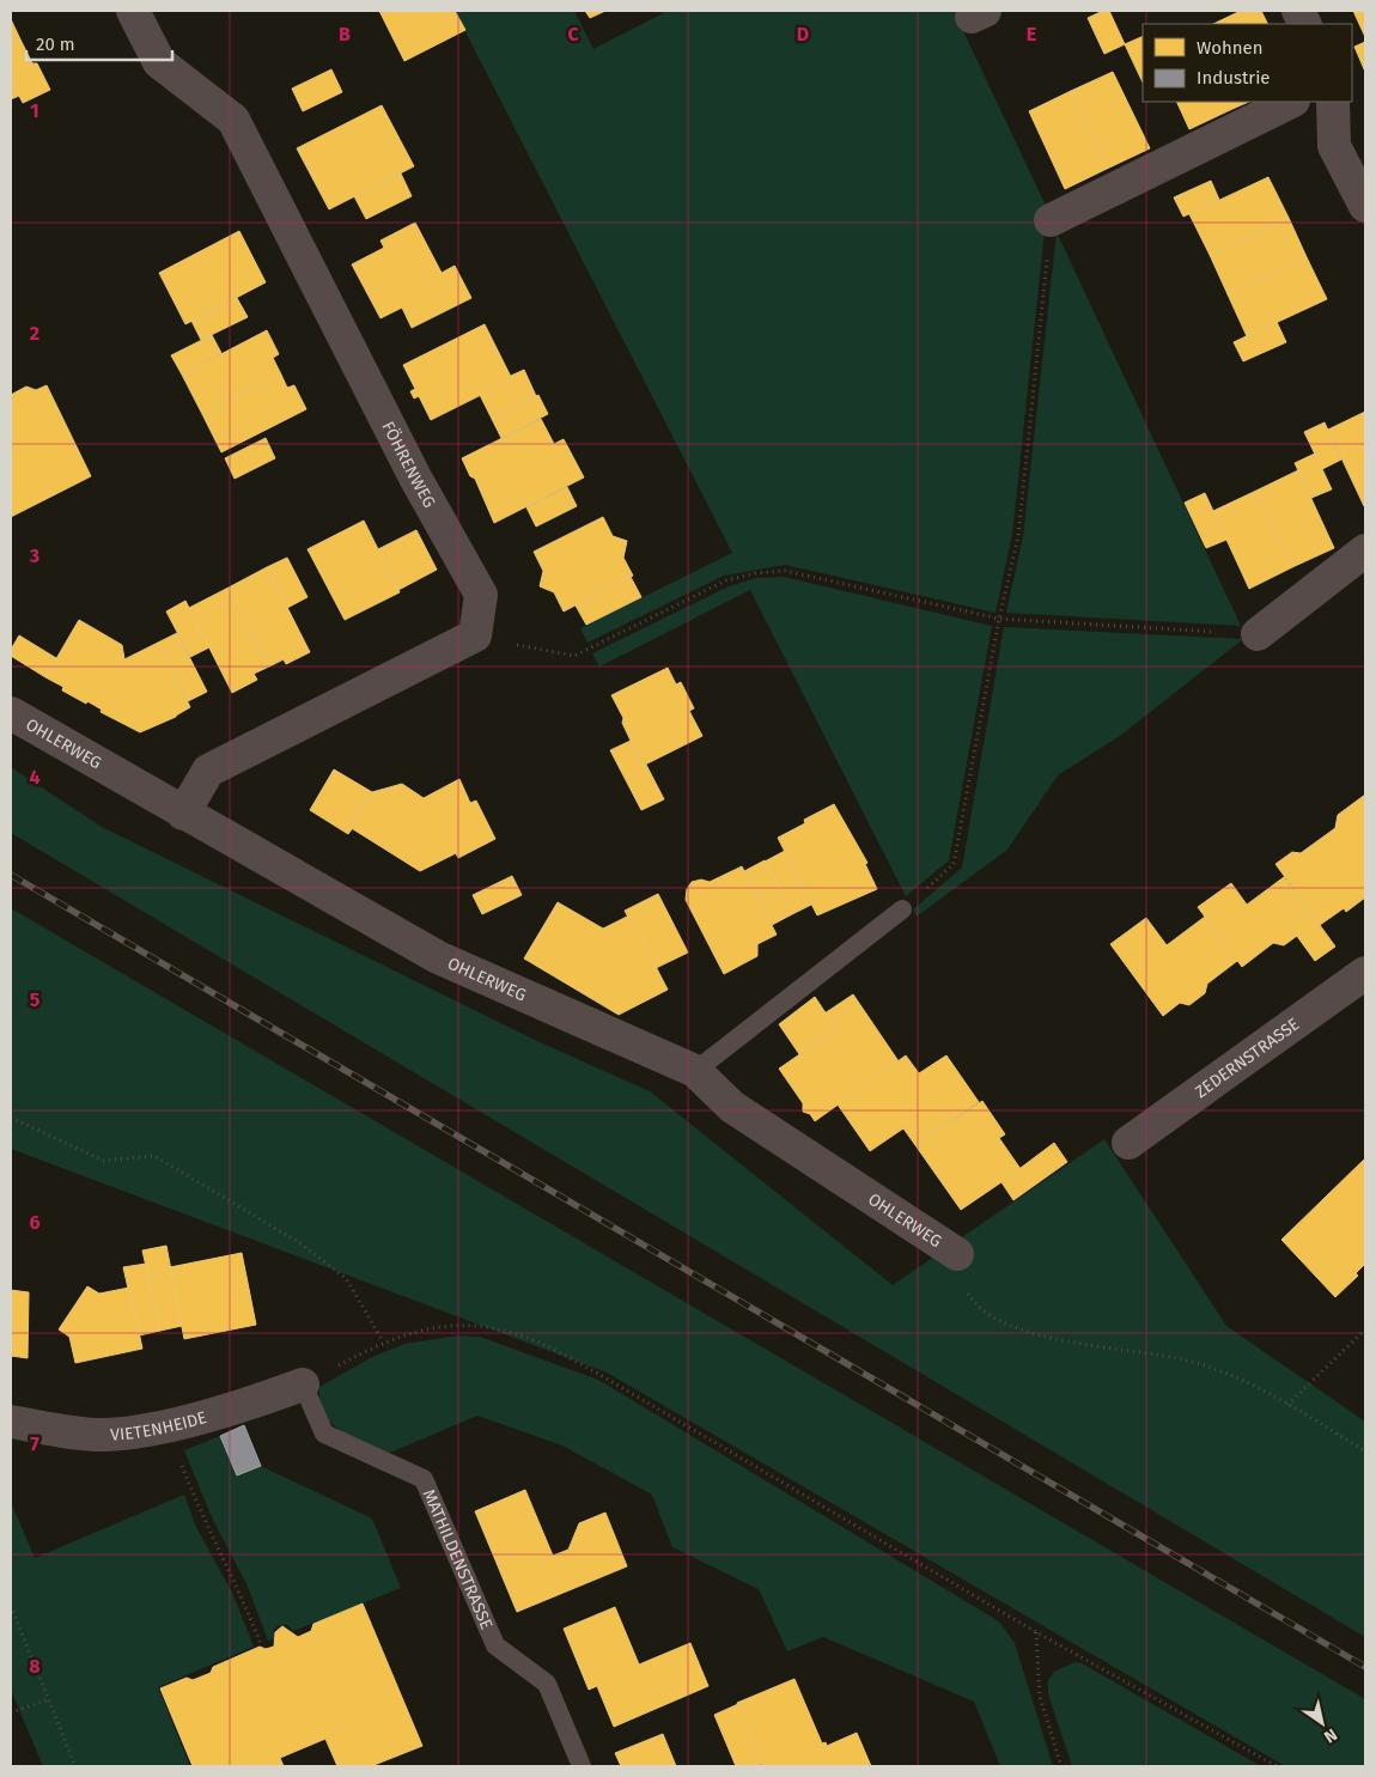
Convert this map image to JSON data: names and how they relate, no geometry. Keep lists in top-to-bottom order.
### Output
{
  "streets": {
    "street": [
      "FÖHRENWEG",
      "OHLERWEG",
      "ZEDERNSTRASSE",
      "VIETENHEIDE"
    ],
    "lane": ["MATHILDENSTRASSE"]
  },
  "crossings": [
    ["VIETENHEIDE", "MATHILDENSTRASSE"]
  ],
  "legend": ["Wohnen", "Industrie"],
  "scale_bar": "20 m",
  "north": "bottom right",
  "grid": {
    "columns": [
      "B",
      "C",
      "D",
      "E"
    ],
    "rows": [
      "1",
      "2",
      "3",
      "4",
      "5",
      "6",
      "7",
      "8"
    ]
  }
}
